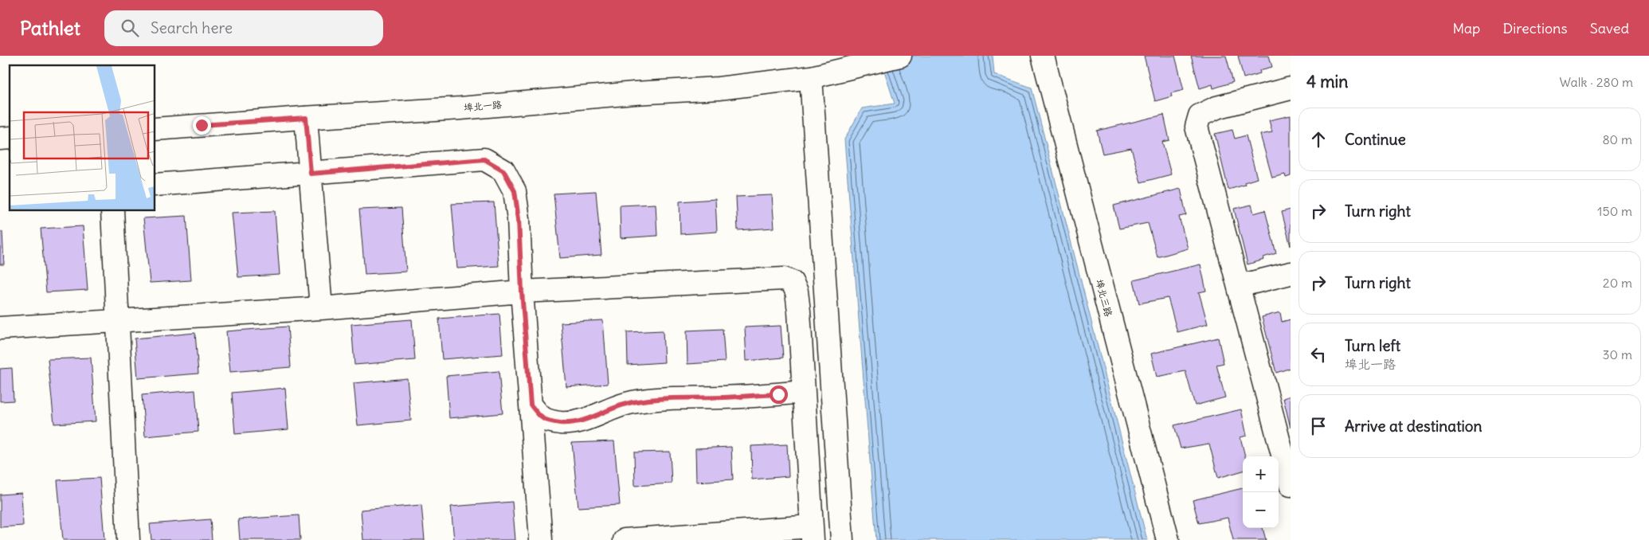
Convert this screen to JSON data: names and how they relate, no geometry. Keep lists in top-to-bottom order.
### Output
{
  "streets": {
    "street": ["埠北一路", "埠北三路"]
  },
  "page": {
    "header": "Pathlet",
    "search": "Search here",
    "nav": ["Map", "Directions", "Saved"],
    "heading": ["4 min", "Walk · 280 m"],
    "list": [
      ["Continue", "80 m"],
      ["Turn right", "150 m"],
      ["Turn right", "20 m"],
      ["Turn left", "埠北一路", "30 m"],
      "Arrive at destination"
    ],
    "map_buttons": ["+", "−"]
  }
}
